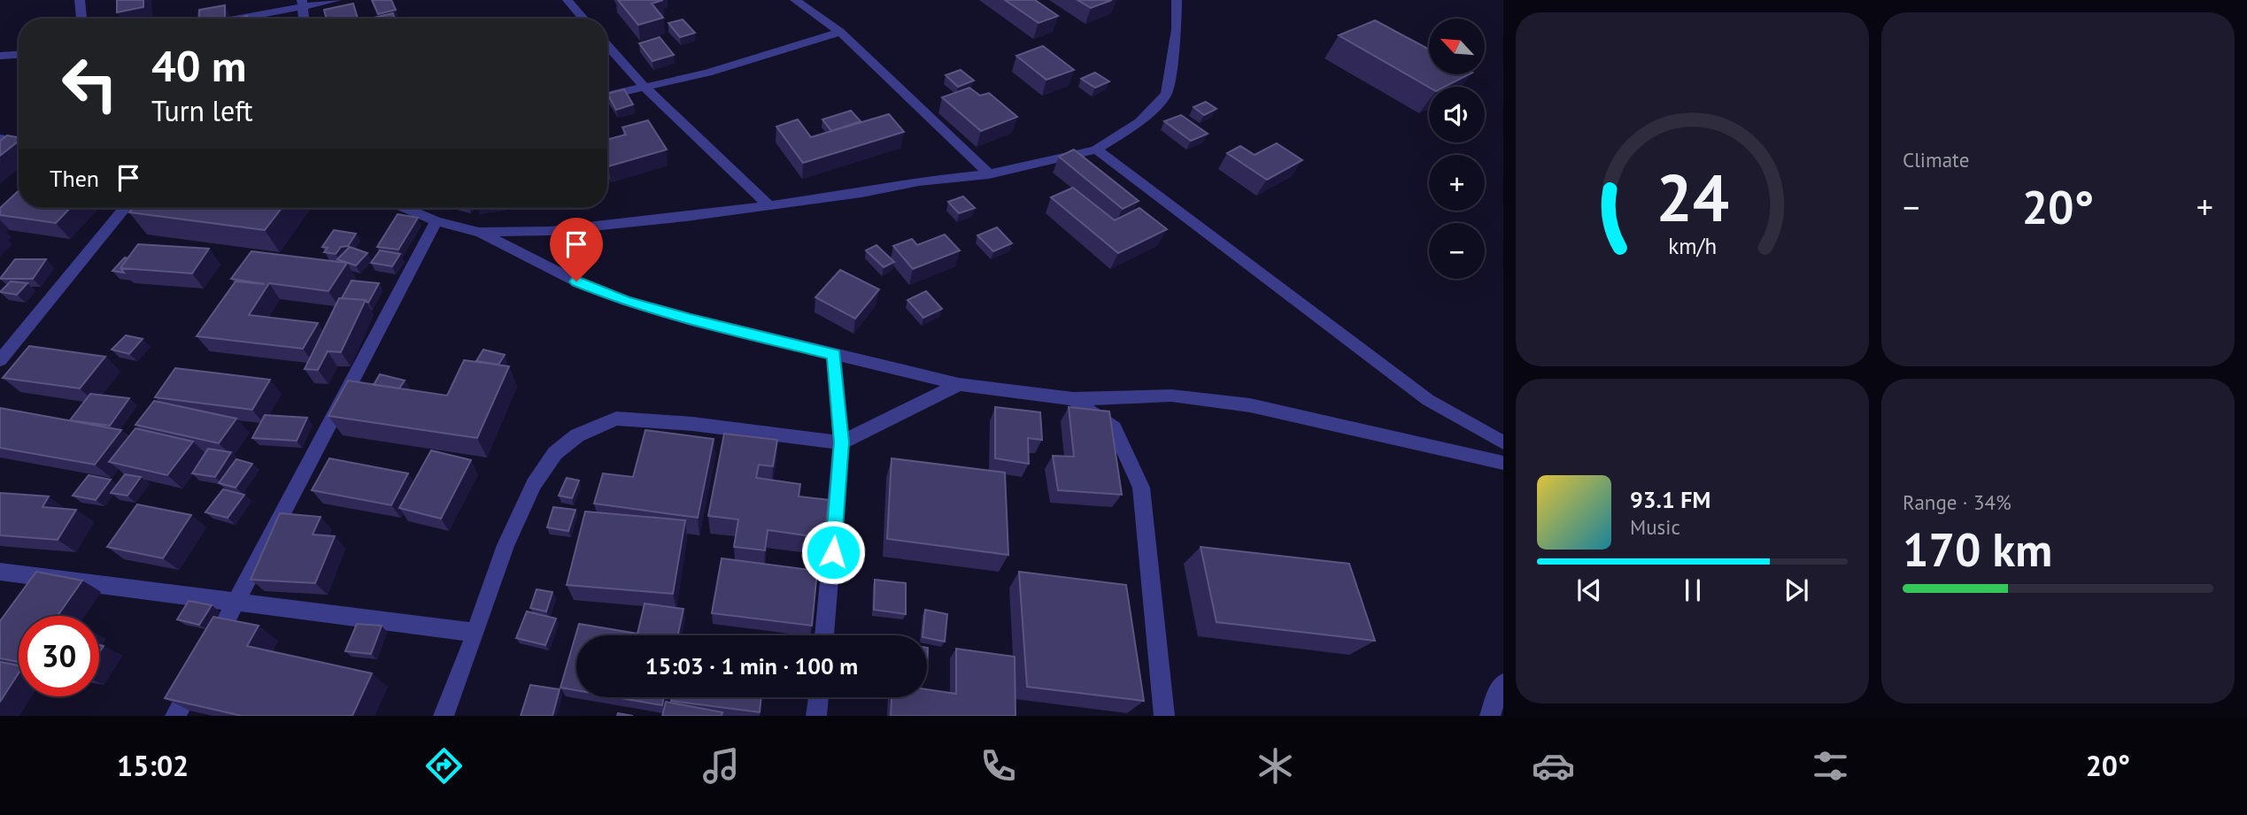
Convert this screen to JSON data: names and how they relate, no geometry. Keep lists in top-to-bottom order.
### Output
{
  "north": "top left",
  "page": {
    "tile": [
      "Climate",
      ["Range · 34%", "170 km"]
    ],
    "map_buttons": ["+", "−"],
    "turn": ["40 m", "Turn left"],
    "then": "Then",
    "heat": ["−", "20°", "+"],
    "song": ["93.1 FM", "Music"],
    "limit": "30",
    "trip": "15:03 · 1 min · 100 m",
    "tabs": ["15:02", "20°"],
    "gauge": ["24", "km/h"]
  }
}
